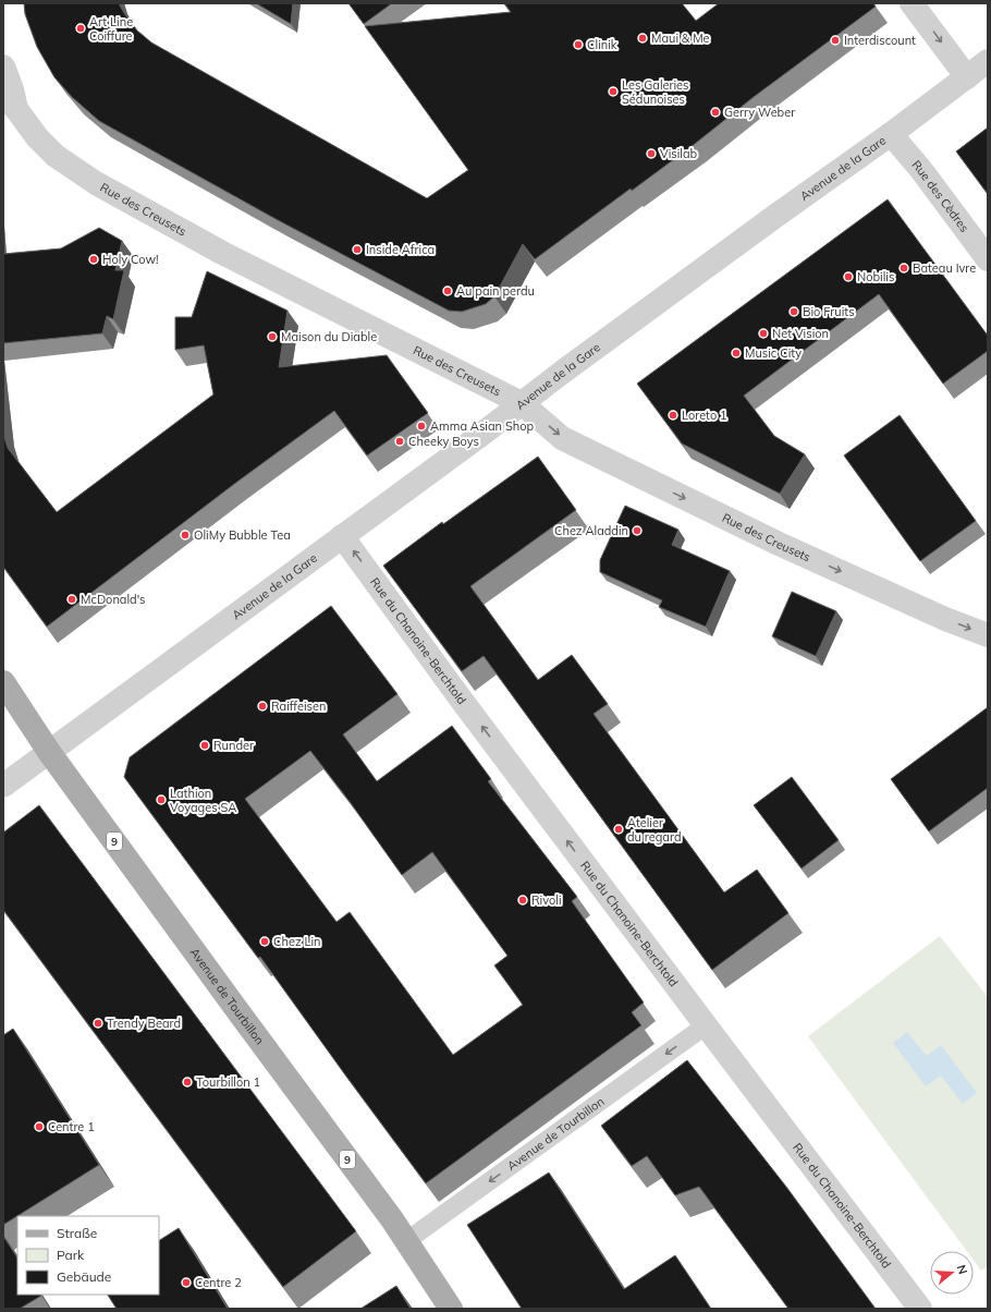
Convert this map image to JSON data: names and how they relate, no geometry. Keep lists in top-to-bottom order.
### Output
{
  "streets": {
    "main road": ["9", "Avenue de Tourbillon"],
    "street": [
      "Avenue de la Gare",
      "Rue des Cèdres",
      "Rue des Creusets",
      "Rue du Chanoine-Berchtold"
    ]
  },
  "crossings": [
    ["Avenue de la Gare", "Rue des Cèdres"],
    ["Avenue de la Gare", "Rue des Creusets"],
    ["Avenue de la Gare", "Rue du Chanoine-Berchtold"],
    ["Avenue de la Gare", "9"],
    ["Avenue de la Gare", "Avenue de Tourbillon"],
    ["Rue du Chanoine-Berchtold", "Avenue de Tourbillon"],
    ["9", "Avenue de Tourbillon"]
  ],
  "one_way": ["Rue des Creusets", "Rue du Chanoine-Berchtold"],
  "places": [
    "Art Line Coiffure",
    "Maui & Me",
    "Interdiscount",
    "Clinik",
    "Les Galeries Sédunoises",
    "Gerry Weber",
    "Visilab",
    "Inside Africa",
    "Holy Cow!",
    "Bateau Ivre",
    "Nobilis",
    "Au pain perdu",
    "Bio Fruits",
    "Net Vision",
    "Maison du Diable",
    "Music City",
    "Loreto 1",
    "Amma Asian Shop",
    "Cheeky Boys",
    "Chez Aladdin",
    "OliMy Bubble Tea",
    "McDonald's",
    "Raiffeisen",
    "Runder",
    "Lathion Voyages SA",
    "Atelier du regard",
    "Rivoli",
    "Chez Lin",
    "Trendy Beard",
    "Tourbillon 1",
    "Centre 1",
    "Centre 2"
  ],
  "legend": ["Straße", "Park", "Gebäude"],
  "north": "right"
}
